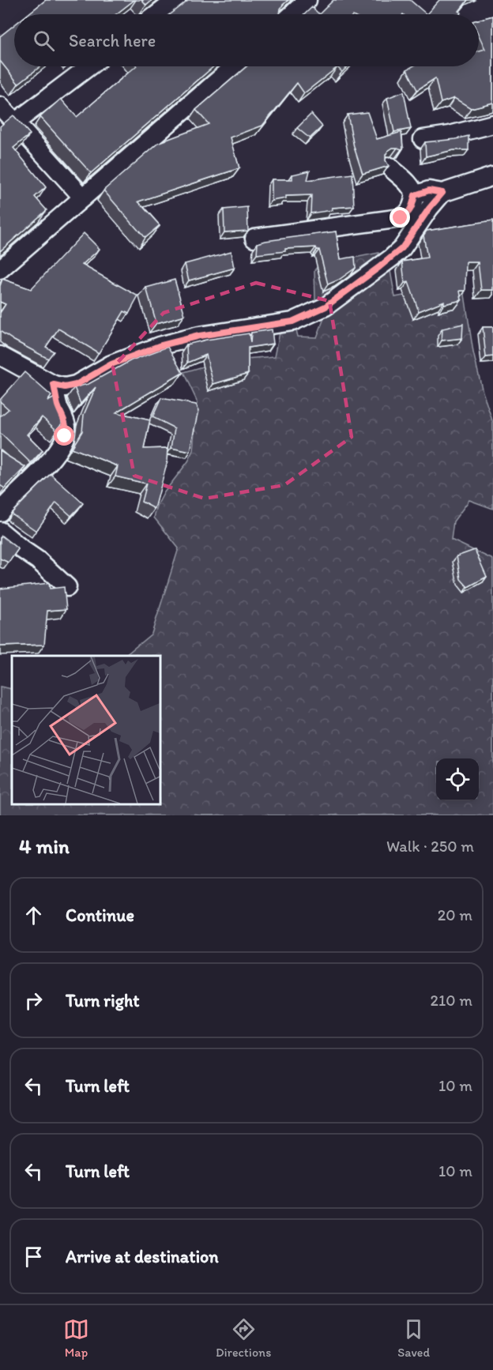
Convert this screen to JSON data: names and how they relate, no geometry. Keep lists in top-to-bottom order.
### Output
{
  "page": {
    "search": "Search here",
    "heading": ["4 min", "Walk · 250 m"],
    "list": [
      ["Continue", "20 m"],
      ["Turn right", "210 m"],
      ["Turn left", "10 m"],
      ["Turn left", "10 m"],
      "Arrive at destination"
    ],
    "nav": ["Map", "Directions", "Saved"]
  }
}
